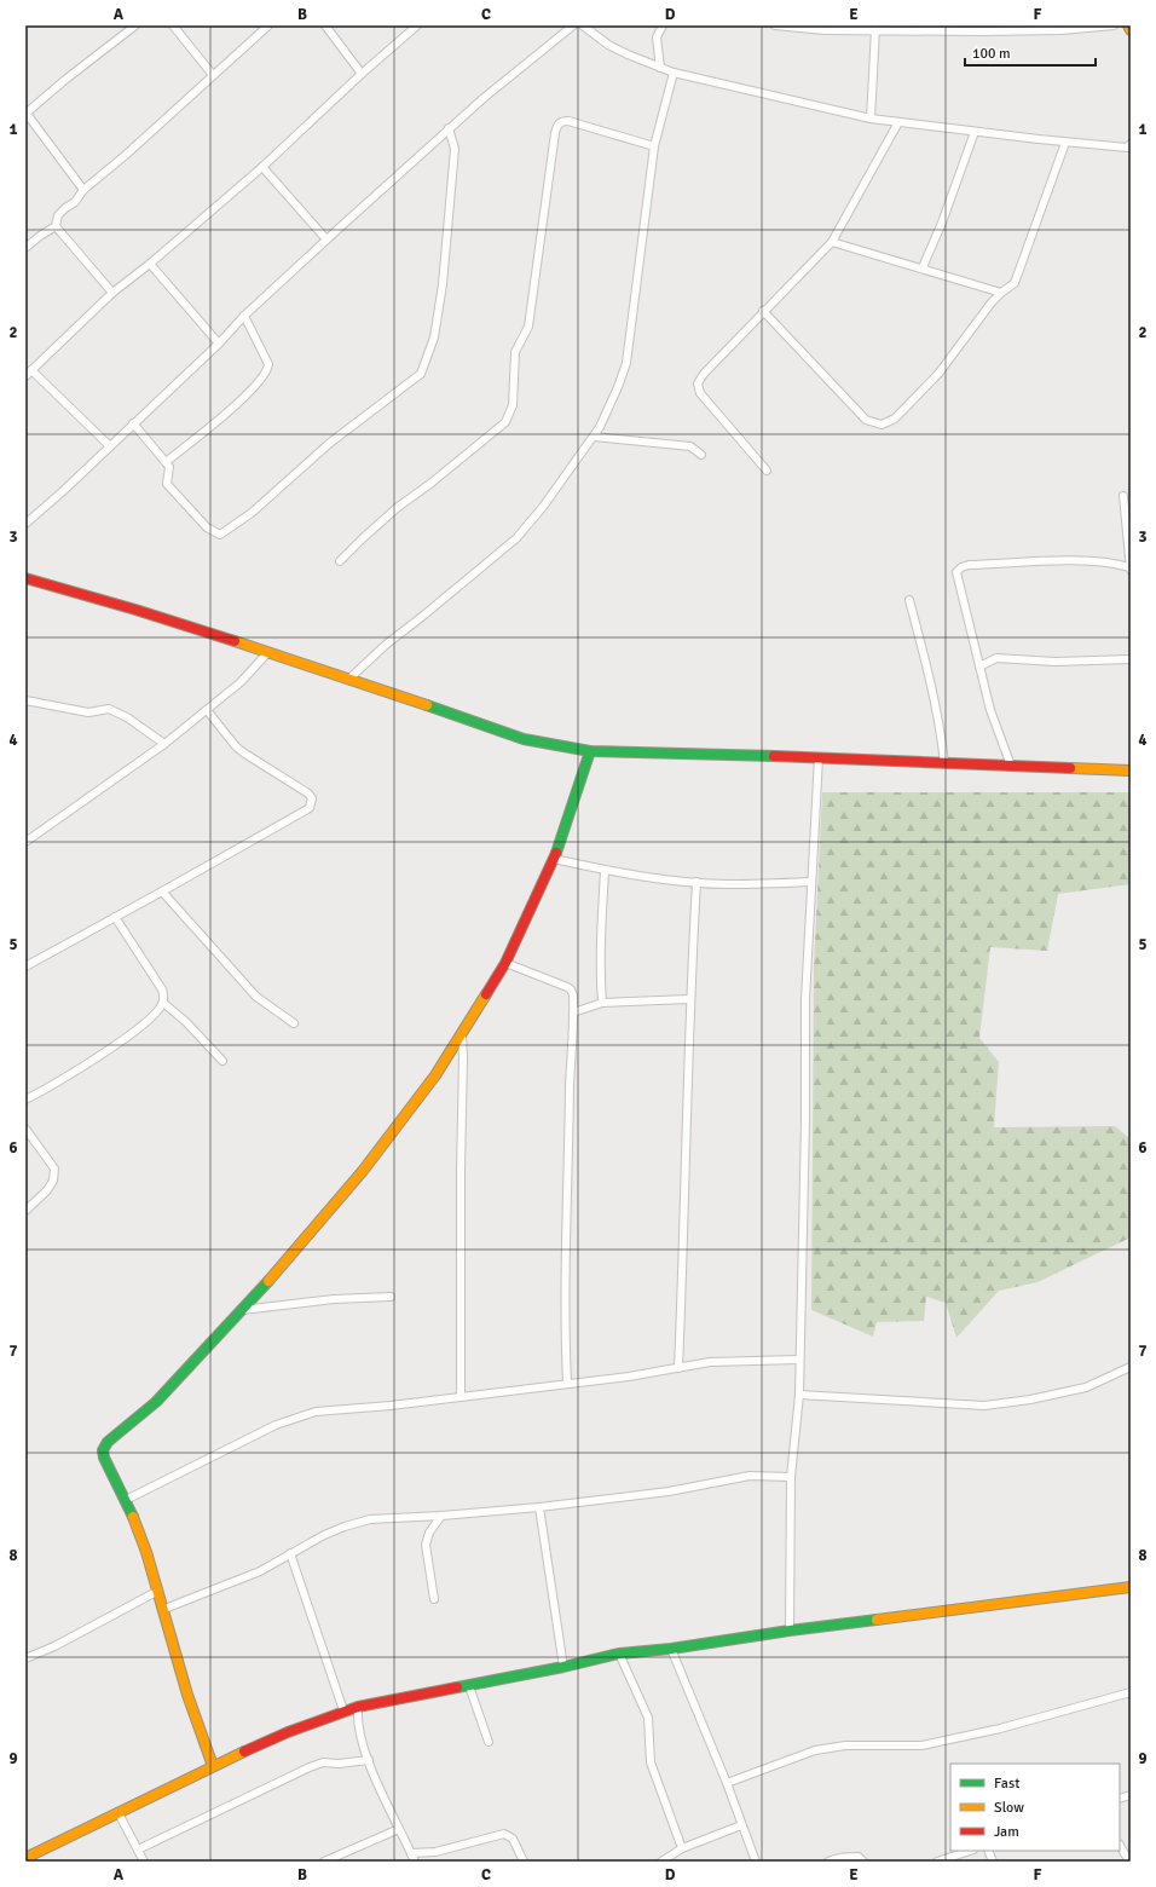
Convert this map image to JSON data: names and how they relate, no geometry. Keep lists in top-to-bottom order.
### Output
{
  "legend": ["Fast", "Slow", "Jam"],
  "scale_bar": "100 m",
  "grid": {
    "columns": [
      "A",
      "B",
      "C",
      "D",
      "E",
      "F"
    ],
    "rows": [
      "1",
      "2",
      "3",
      "4",
      "5",
      "6",
      "7",
      "8",
      "9"
    ]
  }
}
